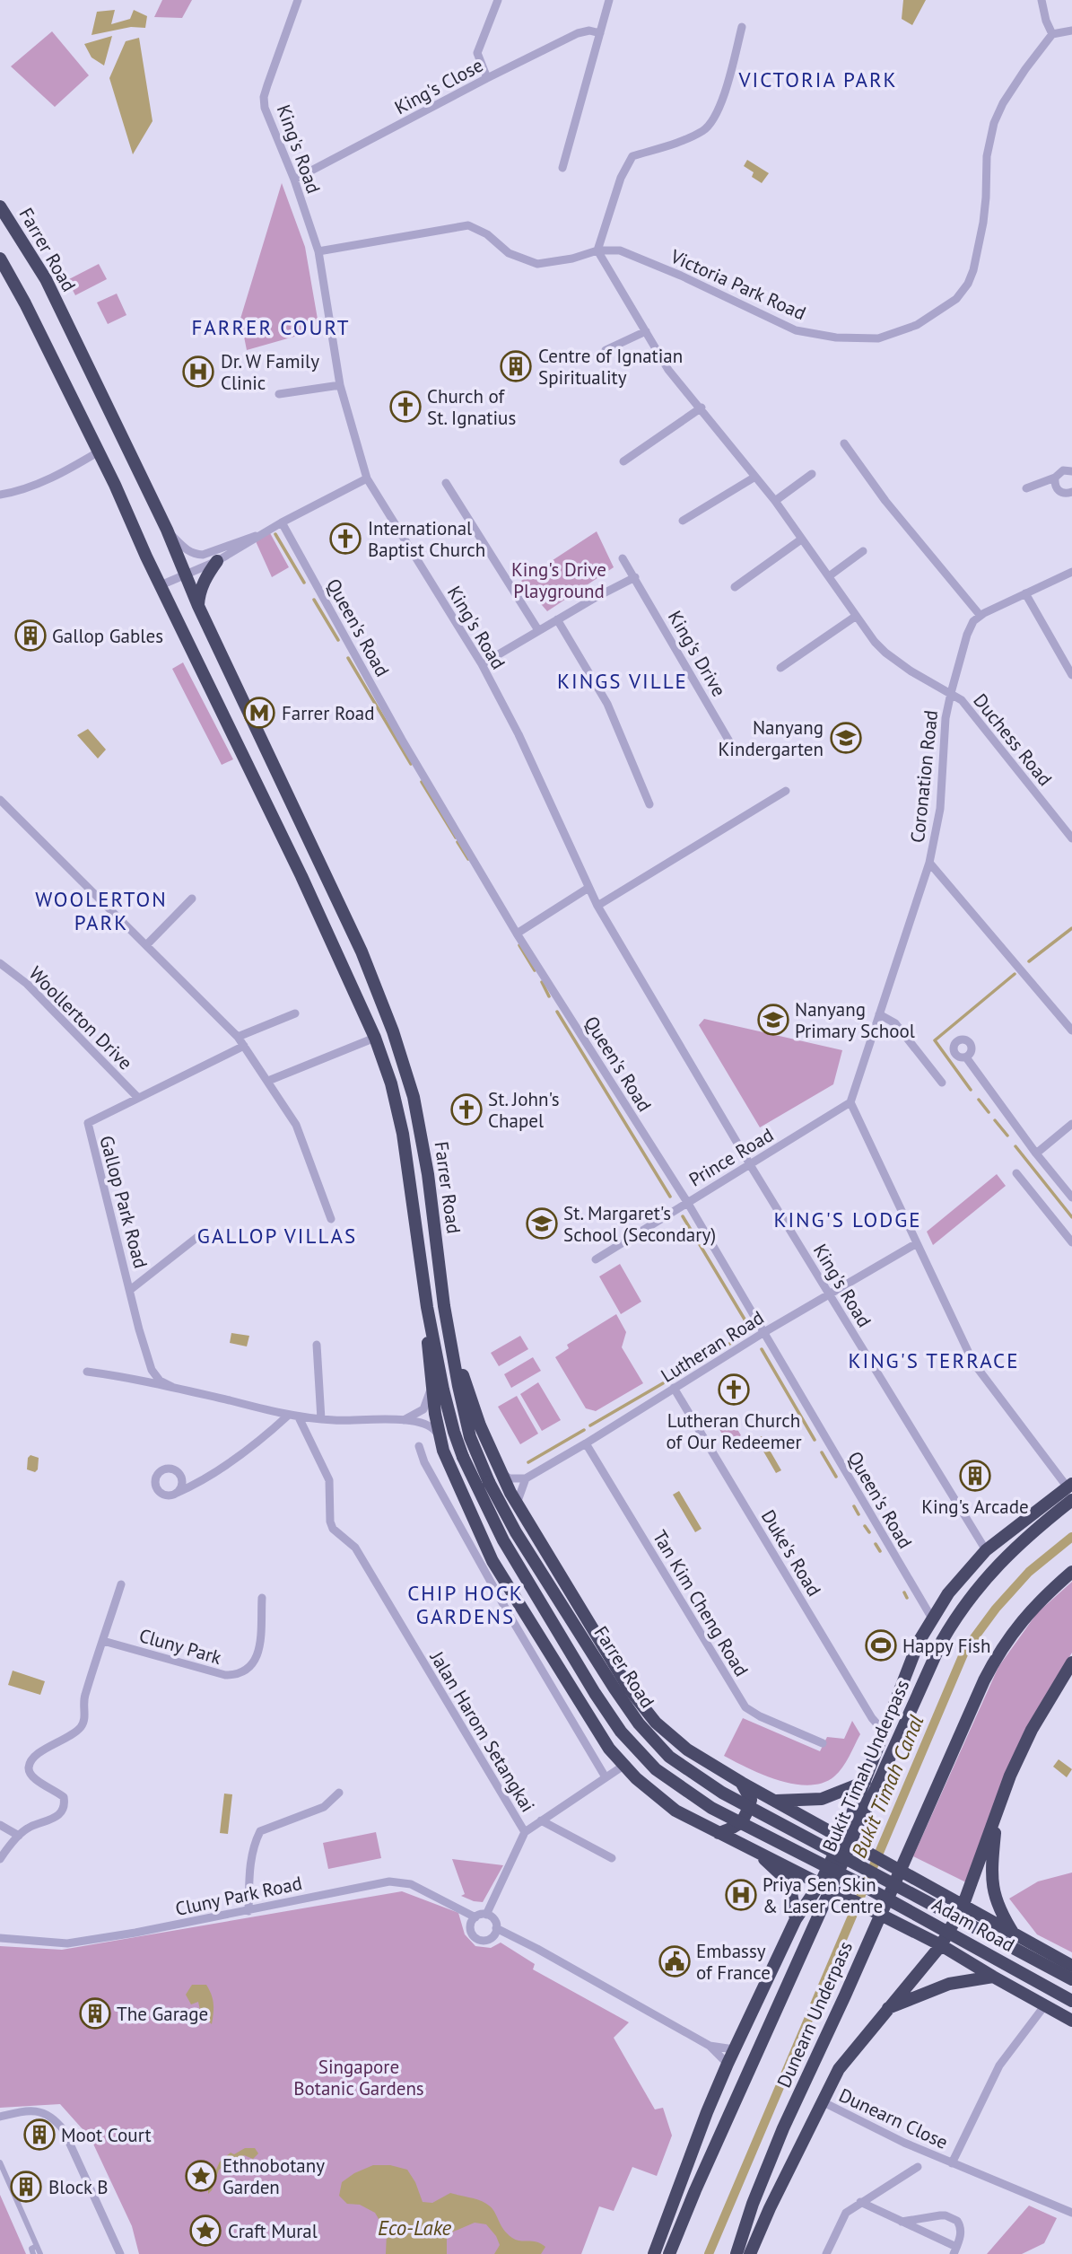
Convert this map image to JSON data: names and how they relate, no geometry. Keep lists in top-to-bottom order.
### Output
{
  "streets": {
    "highway": [
      "Farrer Road",
      "Bukit Timah Underpass",
      "Adam Road",
      "Dunearn Underpass"
    ],
    "street": [
      "King's Close",
      "King's Road",
      "Victoria Park Road",
      "Queen's Road",
      "King's Drive",
      "Duchess Road",
      "Coronation Road",
      "Woollerton Drive",
      "Prince Road",
      "Gallop Park Road",
      "Lutheran Road",
      "Duke's Road",
      "Tan Kim Cheng Road",
      "Cluny Park",
      "Jalan Harom Setangkai",
      "Cluny Park Road",
      "Dunearn Close"
    ]
  },
  "crossings": [
    ["King's Close", "King's Road"],
    ["King's Road", "Victoria Park Road"],
    ["King's Road", "Prince Road"],
    ["King's Road", "Lutheran Road"],
    ["Farrer Road", "Adam Road"],
    ["Victoria Park Road", "Duchess Road"],
    ["Queen's Road", "Prince Road"],
    ["Queen's Road", "Lutheran Road"],
    ["Duchess Road", "Coronation Road"],
    ["Coronation Road", "Prince Road"],
    ["Woollerton Drive", "Gallop Park Road"],
    ["Lutheran Road", "Duke's Road"],
    ["Lutheran Road", "Tan Kim Cheng Road"]
  ],
  "districts": [
    "VICTORIA PARK",
    "FARRER COURT",
    "KINGS VILLE",
    "WOOLERTON PARK",
    "KING'S LODGE",
    "GALLOP VILLAS",
    "KING'S TERRACE",
    "CHIP HOCK GARDENS"
  ],
  "water": ["Bukit Timah Canal", "Eco-Lake"],
  "parks": ["King's Drive Playground", "Singapore Botanic Gardens"],
  "places": {
    "building": [
      "Centre of Ignatian Spirituality",
      "Gallop Gables",
      "King's Arcade",
      "The Garage",
      "Moot Court",
      "Block B"
    ],
    "hospital": ["Dr. W Family Clinic", "Priya Sen Skin & Laser Centre"],
    "church": [
      "Church of St. Ignatius",
      "International Baptist Church",
      "St. John's Chapel",
      "Lutheran Church of Our Redeemer"
    ],
    "metro station": ["Farrer Road"],
    "school or university": ["Nanyang Kindergarten", "Nanyang Primary School", "St. Margaret's School (Secondary)"],
    "sports": ["Happy Fish"],
    "public building": ["Embassy of France"],
    "place": ["Ethnobotany Garden", "Craft Mural"]
  }
}
